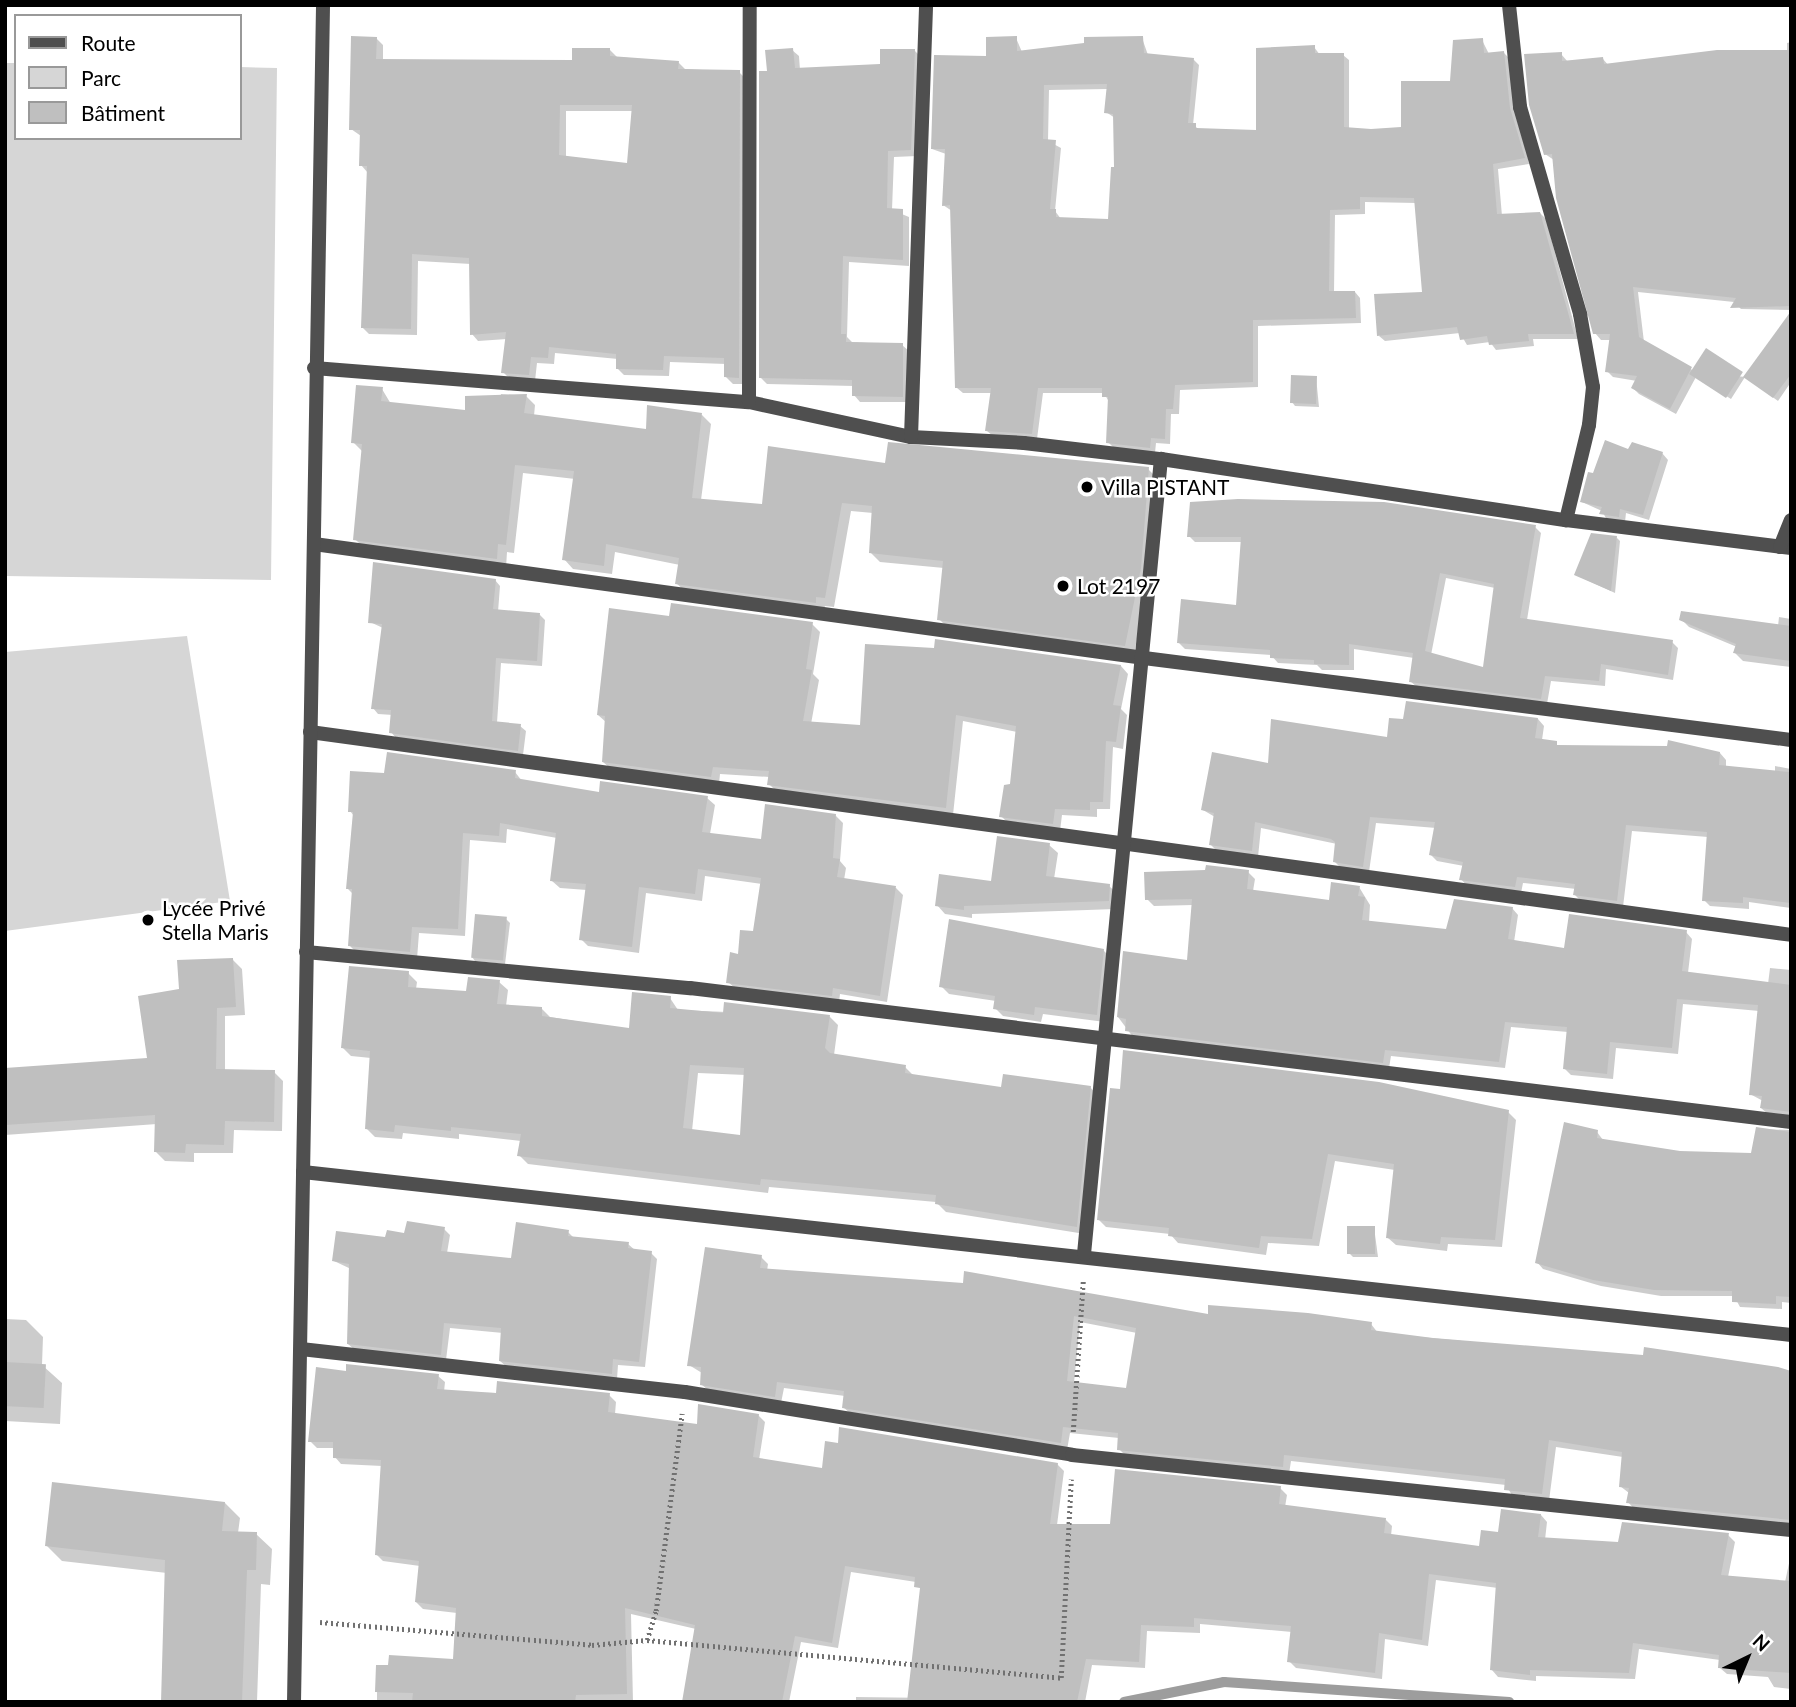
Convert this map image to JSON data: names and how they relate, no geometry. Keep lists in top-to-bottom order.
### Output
{
  "places": ["Villa PISTANT", "Lot 2197", "Lycée Privé Stella Maris"],
  "legend": ["Route", "Parc", "Bâtiment"],
  "north": "top right"
}
